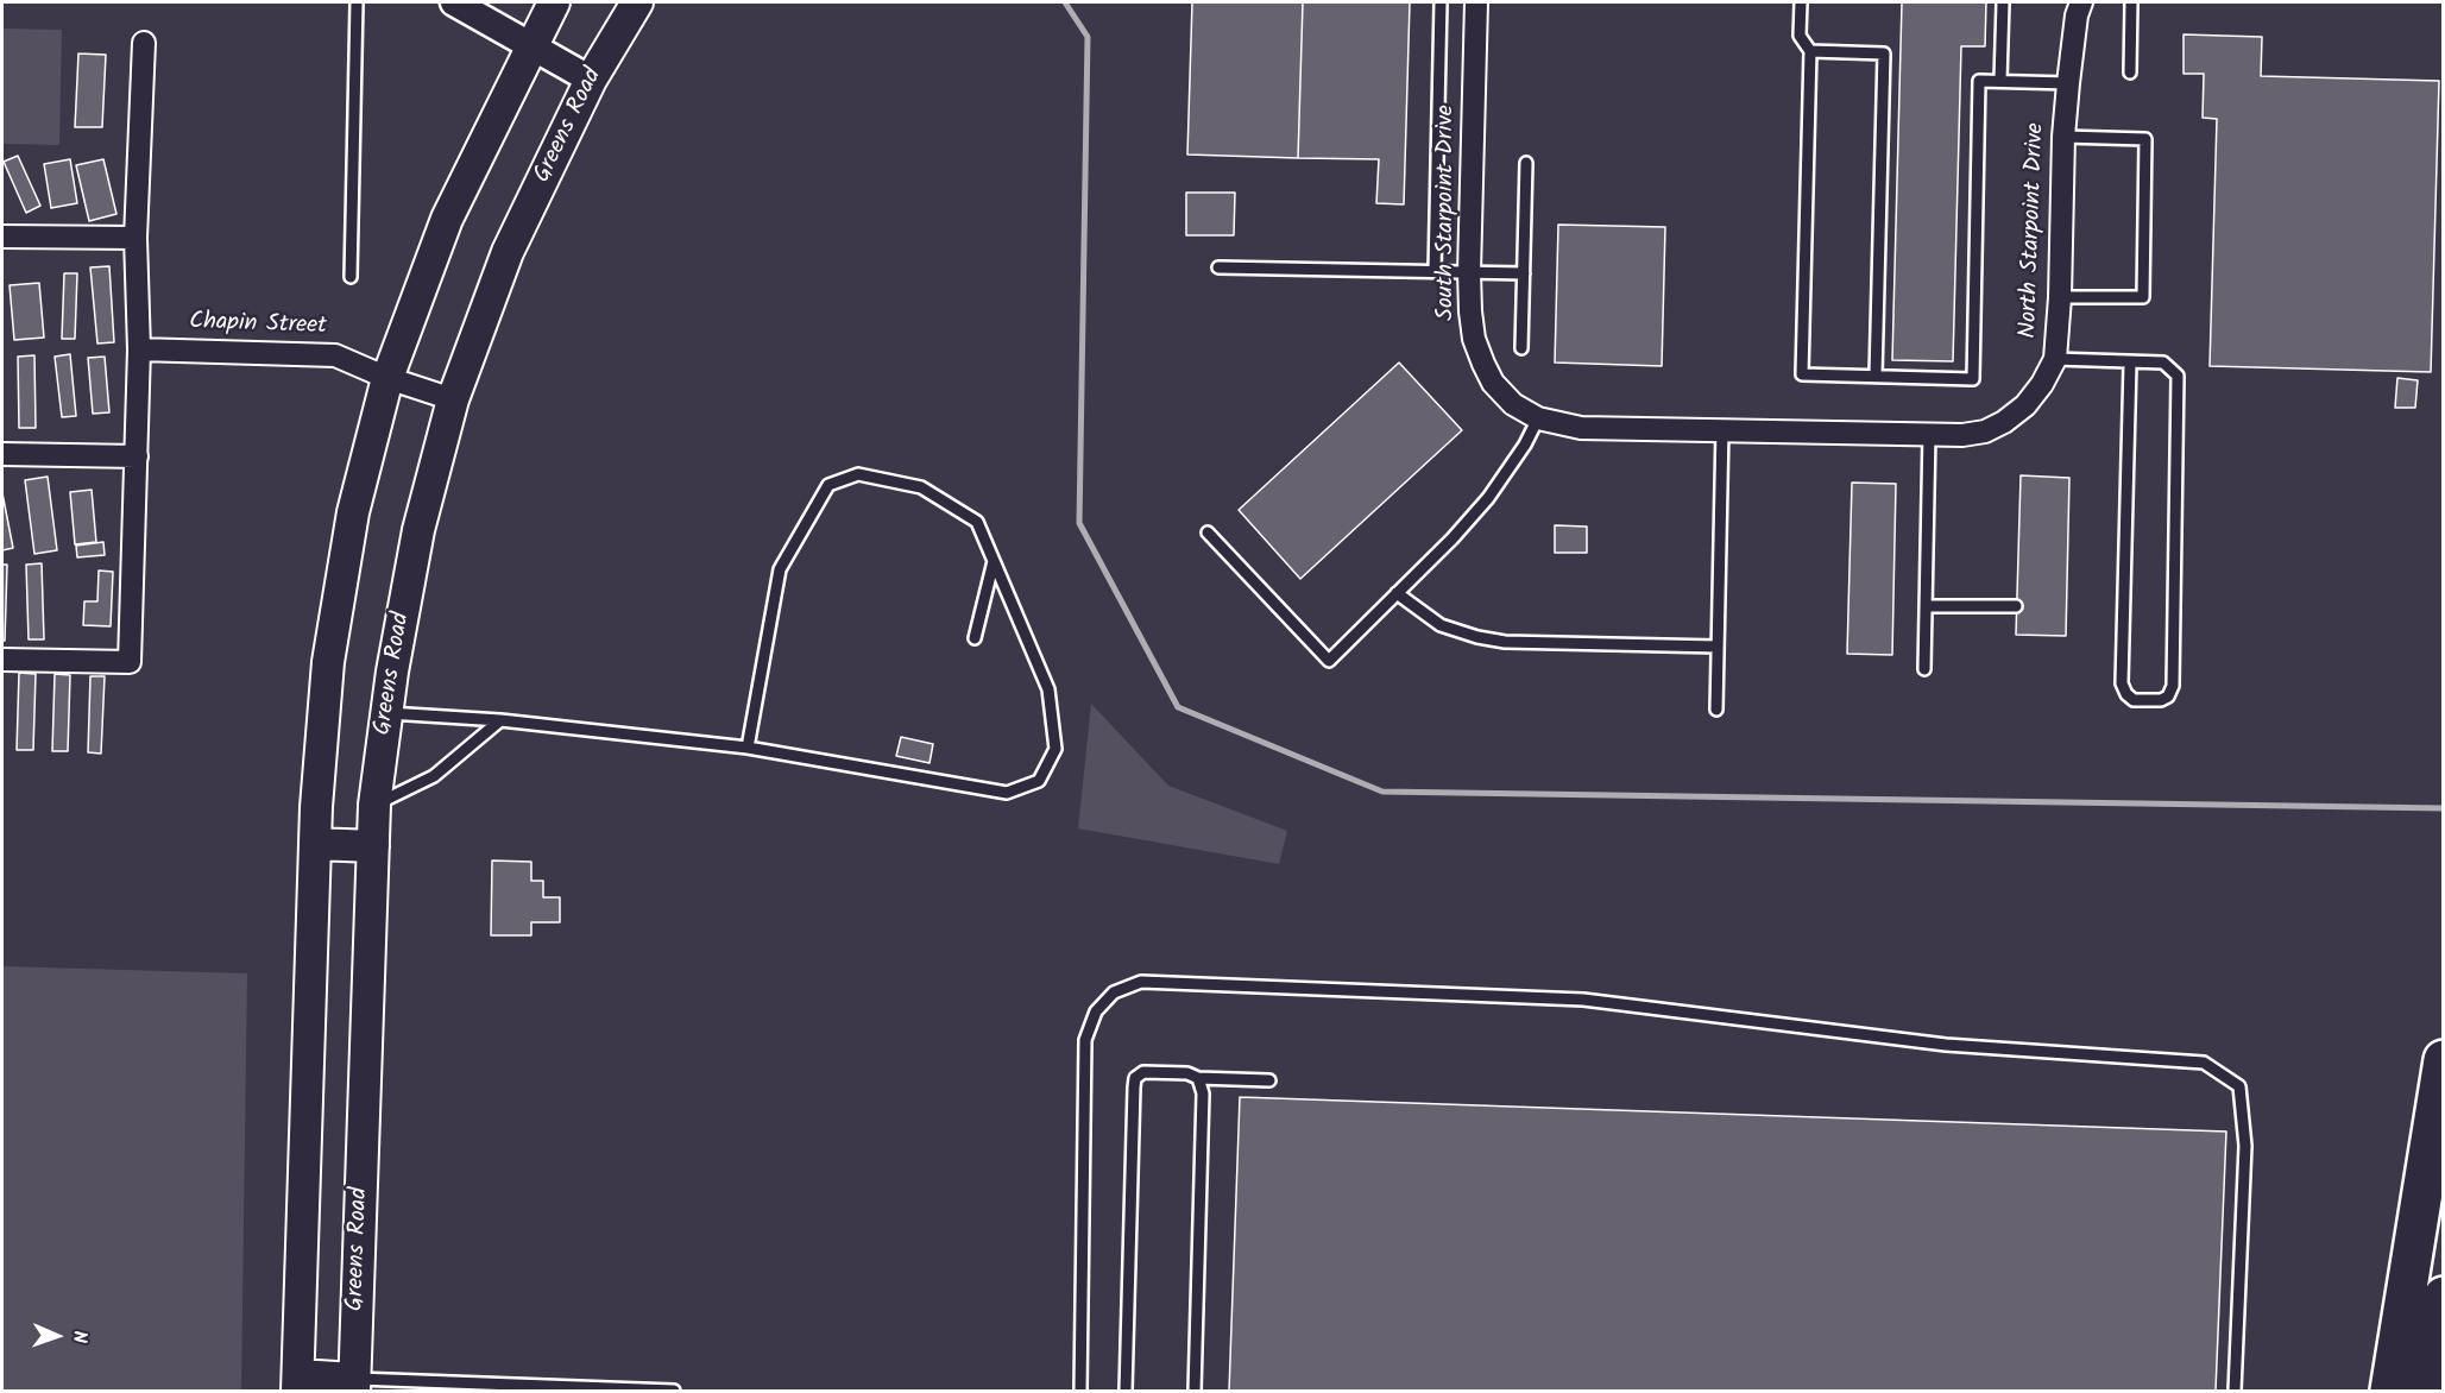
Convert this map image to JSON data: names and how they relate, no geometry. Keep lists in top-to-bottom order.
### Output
{
  "streets": {
    "main road": ["Greens Road"],
    "street": ["South Starpoint Drive", "North Starpoint Drive", "Chapin Street"]
  },
  "crossings": [
    ["Greens Road", "Chapin Street"],
    ["South Starpoint Drive", "North Starpoint Drive"]
  ],
  "north": "right"
}
